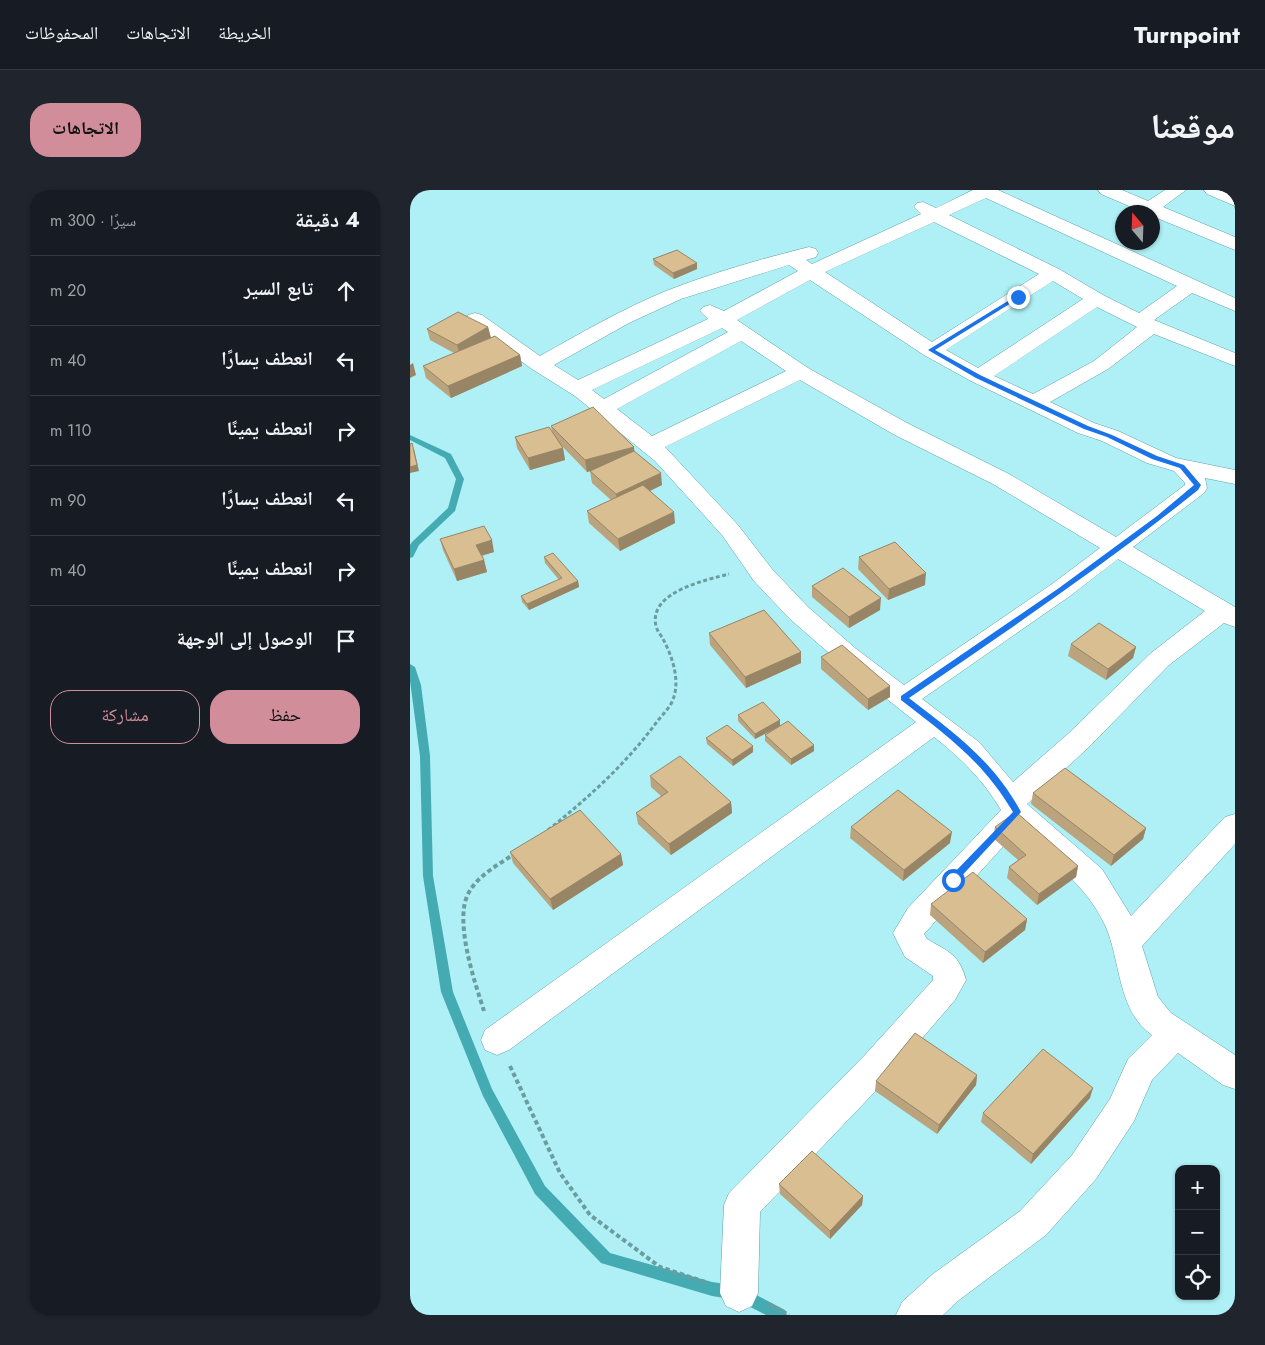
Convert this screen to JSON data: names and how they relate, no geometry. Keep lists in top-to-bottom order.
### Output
{
  "north": "top",
  "page": {
    "header": "Turnpoint",
    "nav": ["الخريطة", "الاتجاهات", "المحفوظات"],
    "title": "موقعنا",
    "buttons": [
      "الاتجاهات",
      ["حفظ", "مشاركة"]
    ],
    "heading": ["4 دقيقة", "سيرًا · 300 m"],
    "list": [
      ["تابع السير", "20 m"],
      ["انعطف يسارًا", "40 m"],
      ["انعطف يمينًا", "110 m"],
      ["انعطف يسارًا", "90 m"],
      ["انعطف يمينًا", "40 m"],
      "الوصول إلى الوجهة"
    ],
    "map_buttons": ["+", "−"]
  }
}
